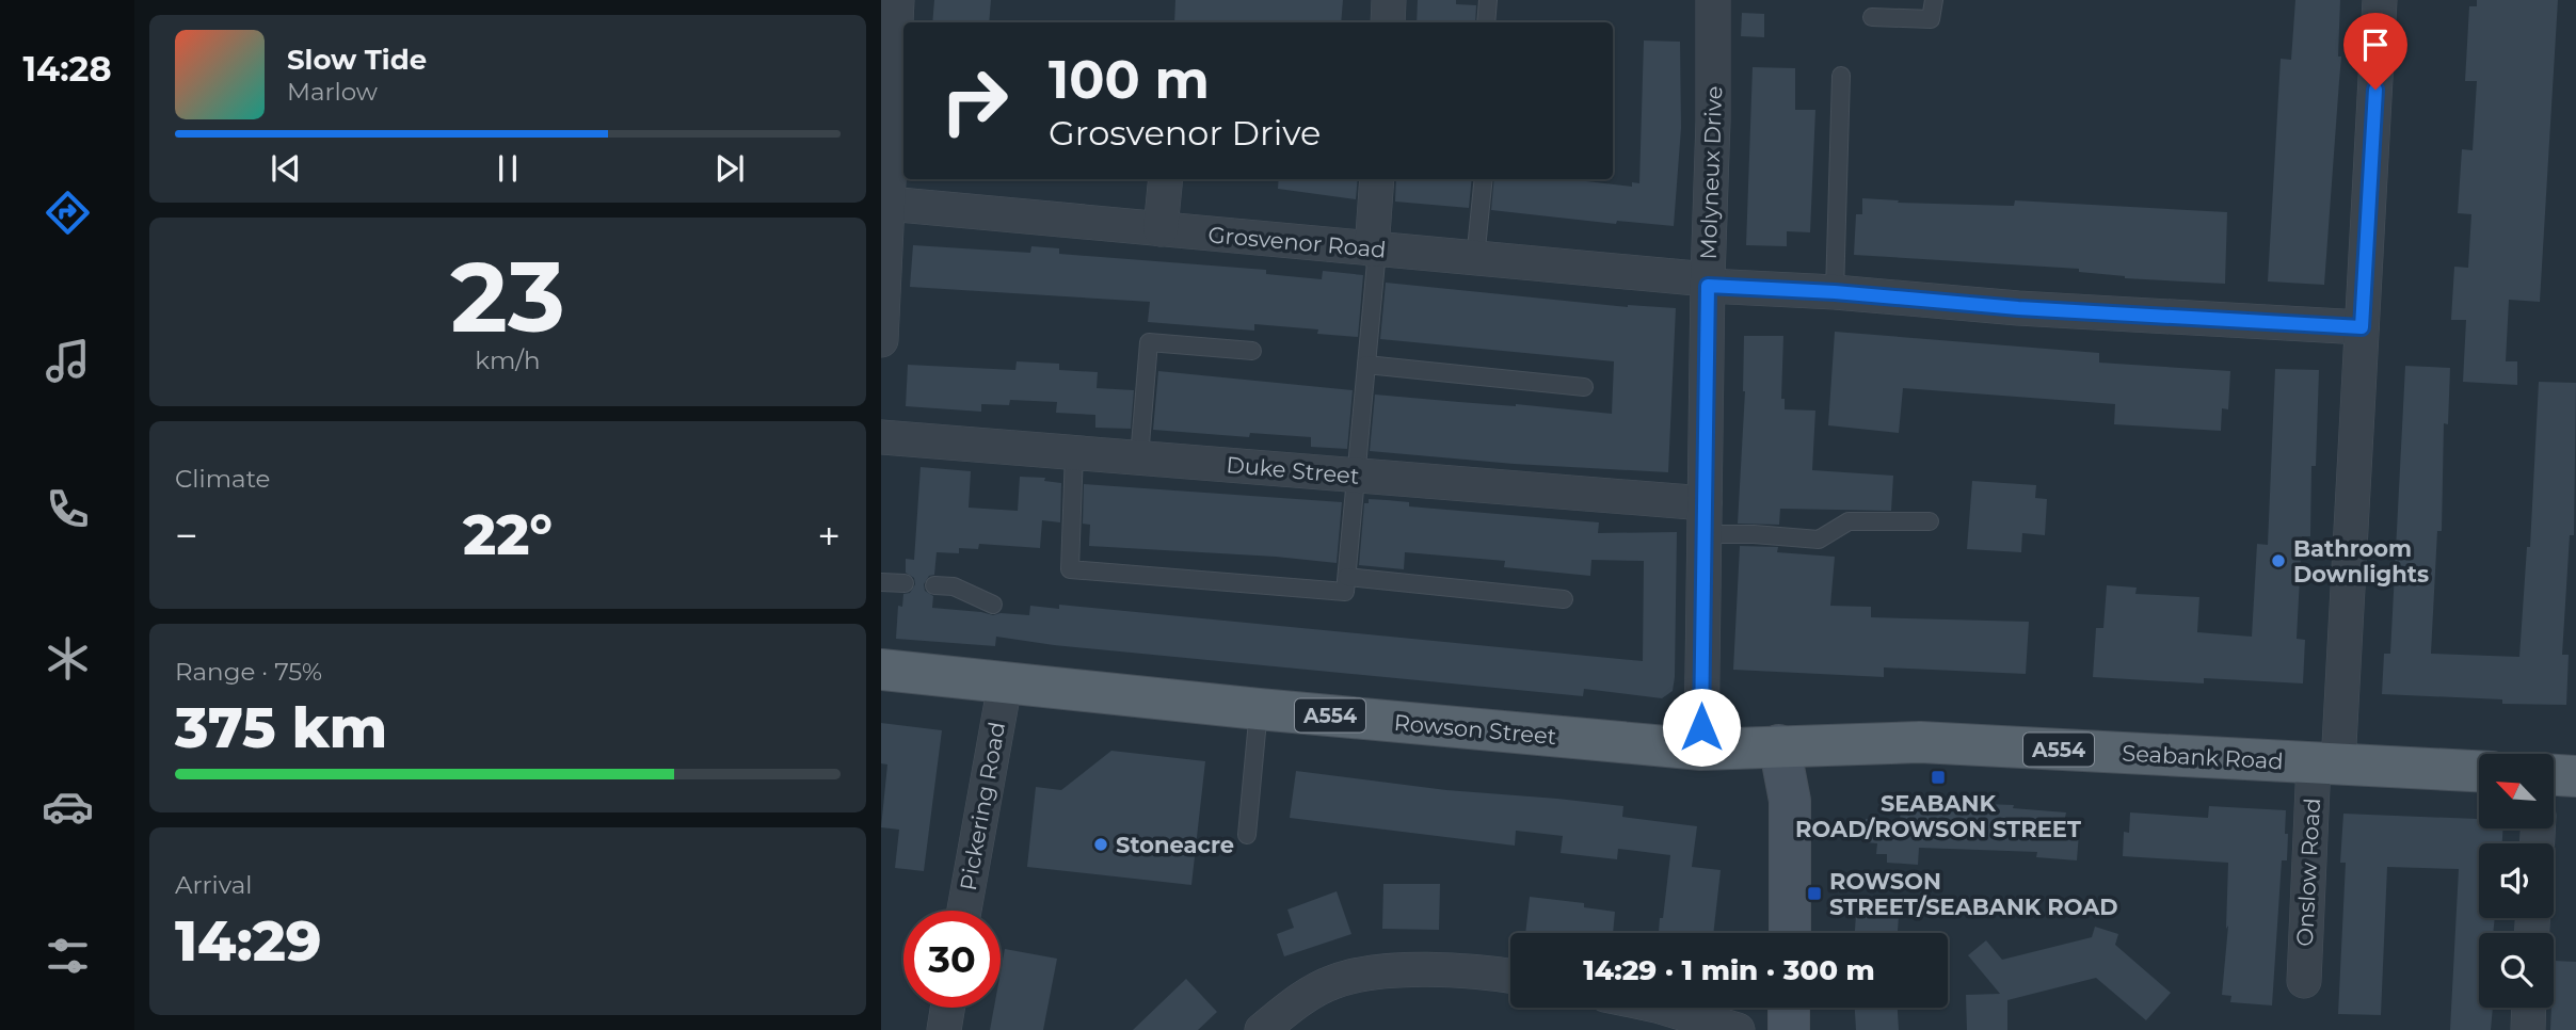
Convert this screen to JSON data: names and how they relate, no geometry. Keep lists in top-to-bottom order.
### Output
{
  "streets": {
    "main road": ["A554", "Rowson Street", "Seabank Road"],
    "street": [
      "Molyneux Drive",
      "Grosvenor Road",
      "Duke Street",
      "Pickering Road",
      "Onslow Road"
    ]
  },
  "crossings": [
    ["Molyneux Drive", "Grosvenor Road"],
    ["Molyneux Drive", "Duke Street"],
    ["Molyneux Drive", "Rowson Street"],
    ["Grosvenor Road", "Onslow Road"],
    ["Rowson Street", "Seabank Road"],
    ["Rowson Street", "Pickering Road"],
    ["Seabank Road", "Onslow Road"]
  ],
  "places": {
    "other": ["Bathroom Downlights", "Stoneacre"],
    "transit": ["SEABANK ROAD/ROWSON STREET", "ROWSON STREET/SEABANK ROAD"]
  },
  "north": "top left",
  "page": {
    "tabs": "14:28",
    "turn": ["100 m", "Grosvenor Drive"],
    "song": ["Slow Tide", "Marlow"],
    "tile": [
      ["23", "km/h"],
      "Climate",
      ["Range · 75%", "375 km"],
      ["Arrival", "14:29"]
    ],
    "heat": ["−", "22°", "+"],
    "limit": "30",
    "trip": "14:29 · 1 min · 300 m"
  }
}
